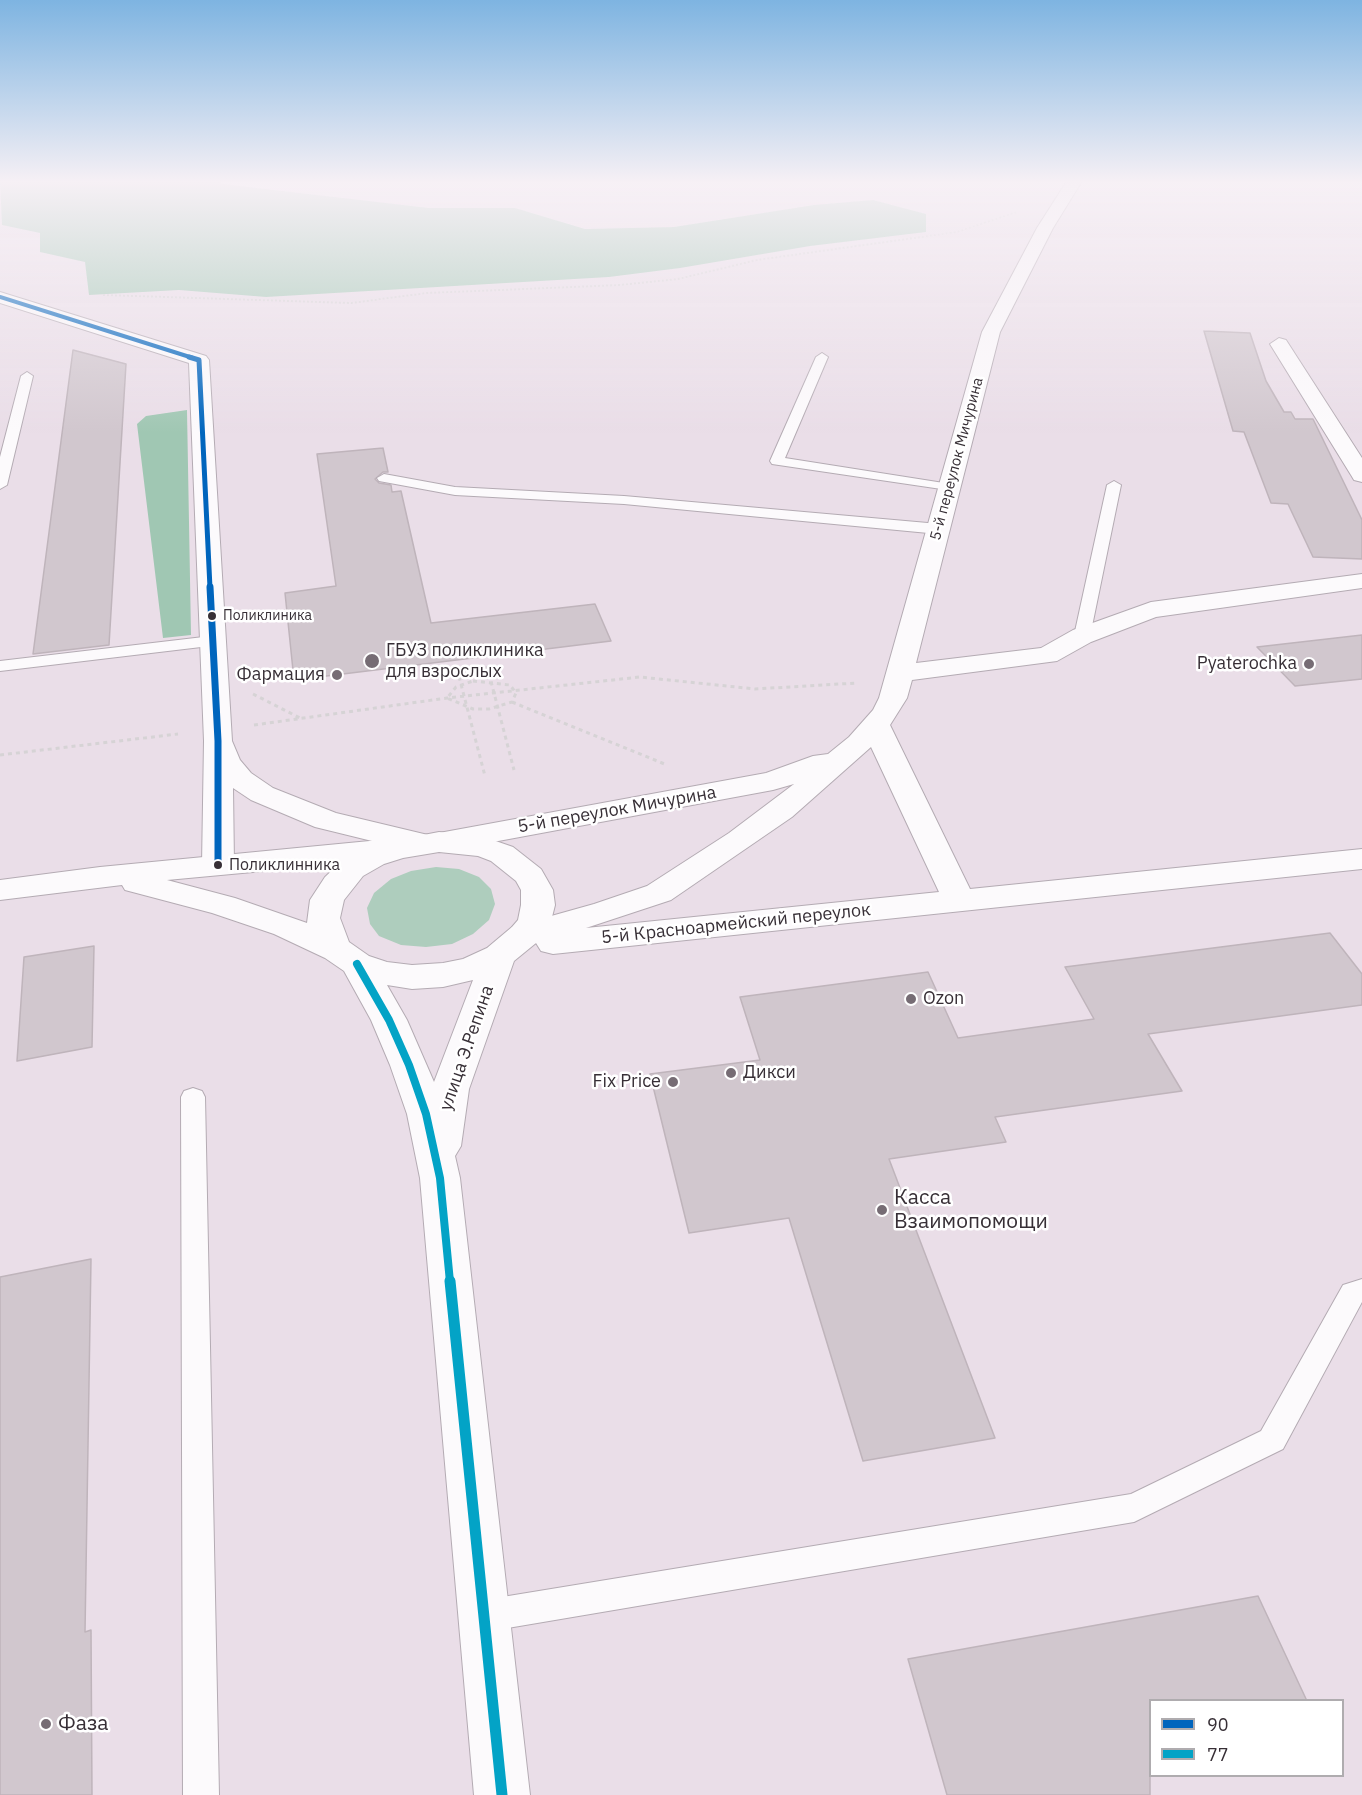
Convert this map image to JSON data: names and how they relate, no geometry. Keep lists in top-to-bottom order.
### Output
{
  "streets": {
    "street": ["5-й переулок Мичурина", "5-й Красноармейский переулок", "улица Э.Репина"]
  },
  "crossings": [
    ["5-й переулок Мичурина", "5-й Красноармейский переулок"],
    ["5-й переулок Мичурина", "улица Э.Репина"],
    ["5-й Красноармейский переулок", "улица Э.Репина"]
  ],
  "places": [
    "Поликлиника",
    "ГБУЗ поликлиника для взрослых",
    "Pyaterochka",
    "Фармация",
    "Поликлинника",
    "Ozon",
    "Дикси",
    "Fix Price",
    "Касса Взаимопомощи",
    "Фаза"
  ],
  "lines": ["transit line 90", "transit line 77"],
  "legend": ["90", "77"]
}
